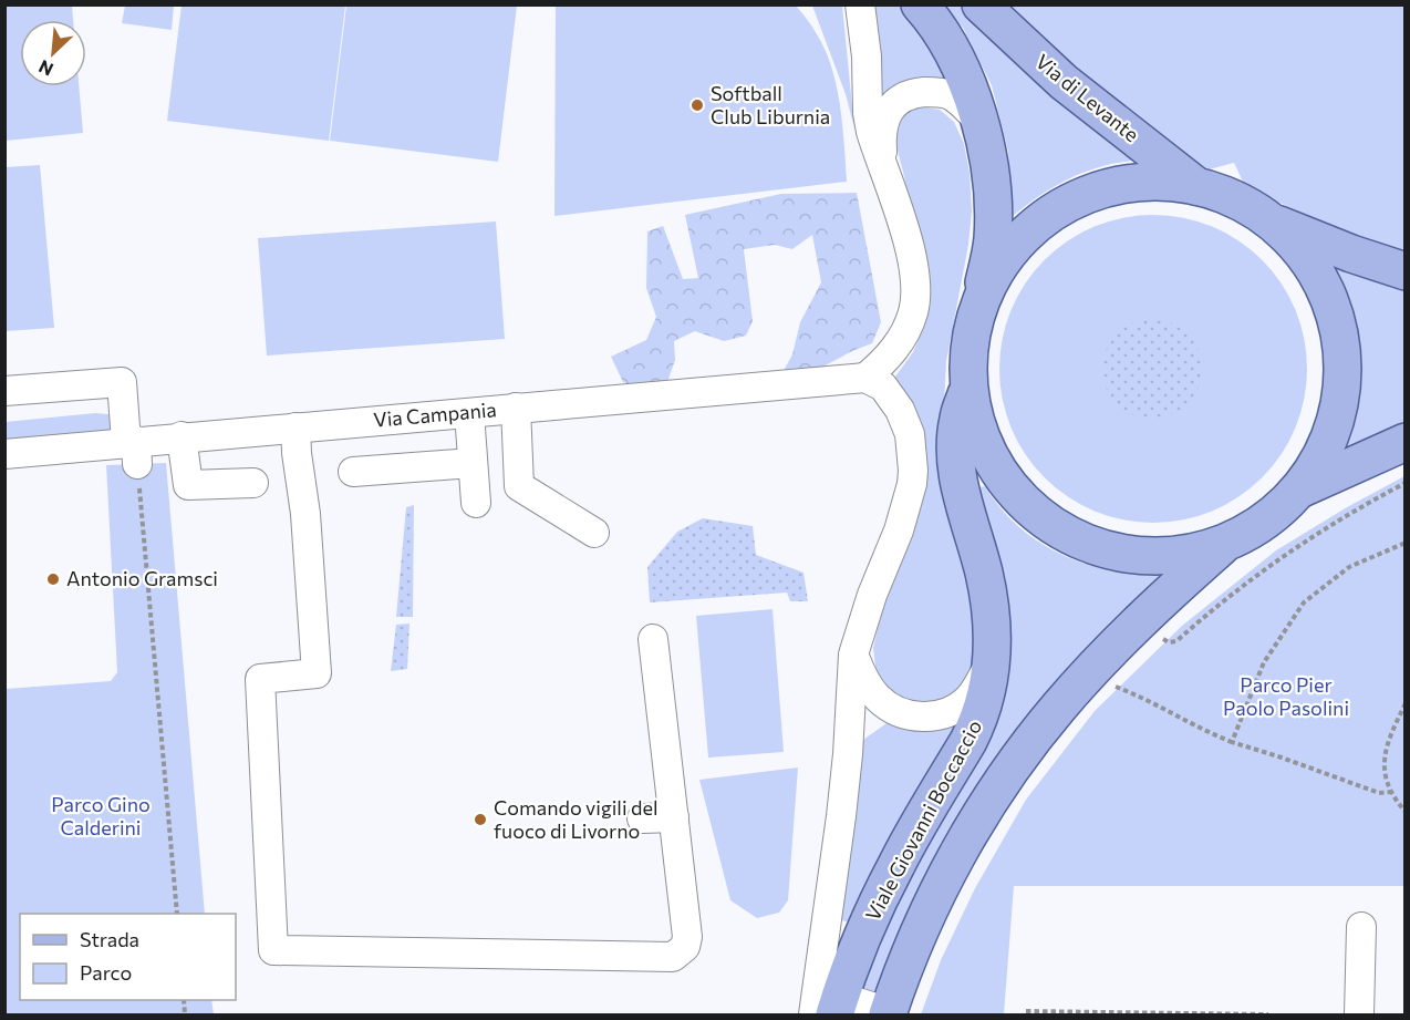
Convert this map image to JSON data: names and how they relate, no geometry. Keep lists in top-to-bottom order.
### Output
{
  "streets": {
    "main road": ["Via di Levante", "Viale Giovanni Boccaccio"],
    "street": ["Via Campania"]
  },
  "crossings": [
    ["Via di Levante", "Viale Giovanni Boccaccio"]
  ],
  "parks": ["Parco Pier Paolo Pasolini", "Parco Gino Calderini"],
  "places": ["Softball Club Liburnia", "Antonio Gramsci", "Comando vigili del fuoco di Livorno"],
  "legend": ["Strada", "Parco"],
  "north": "bottom left"
}
